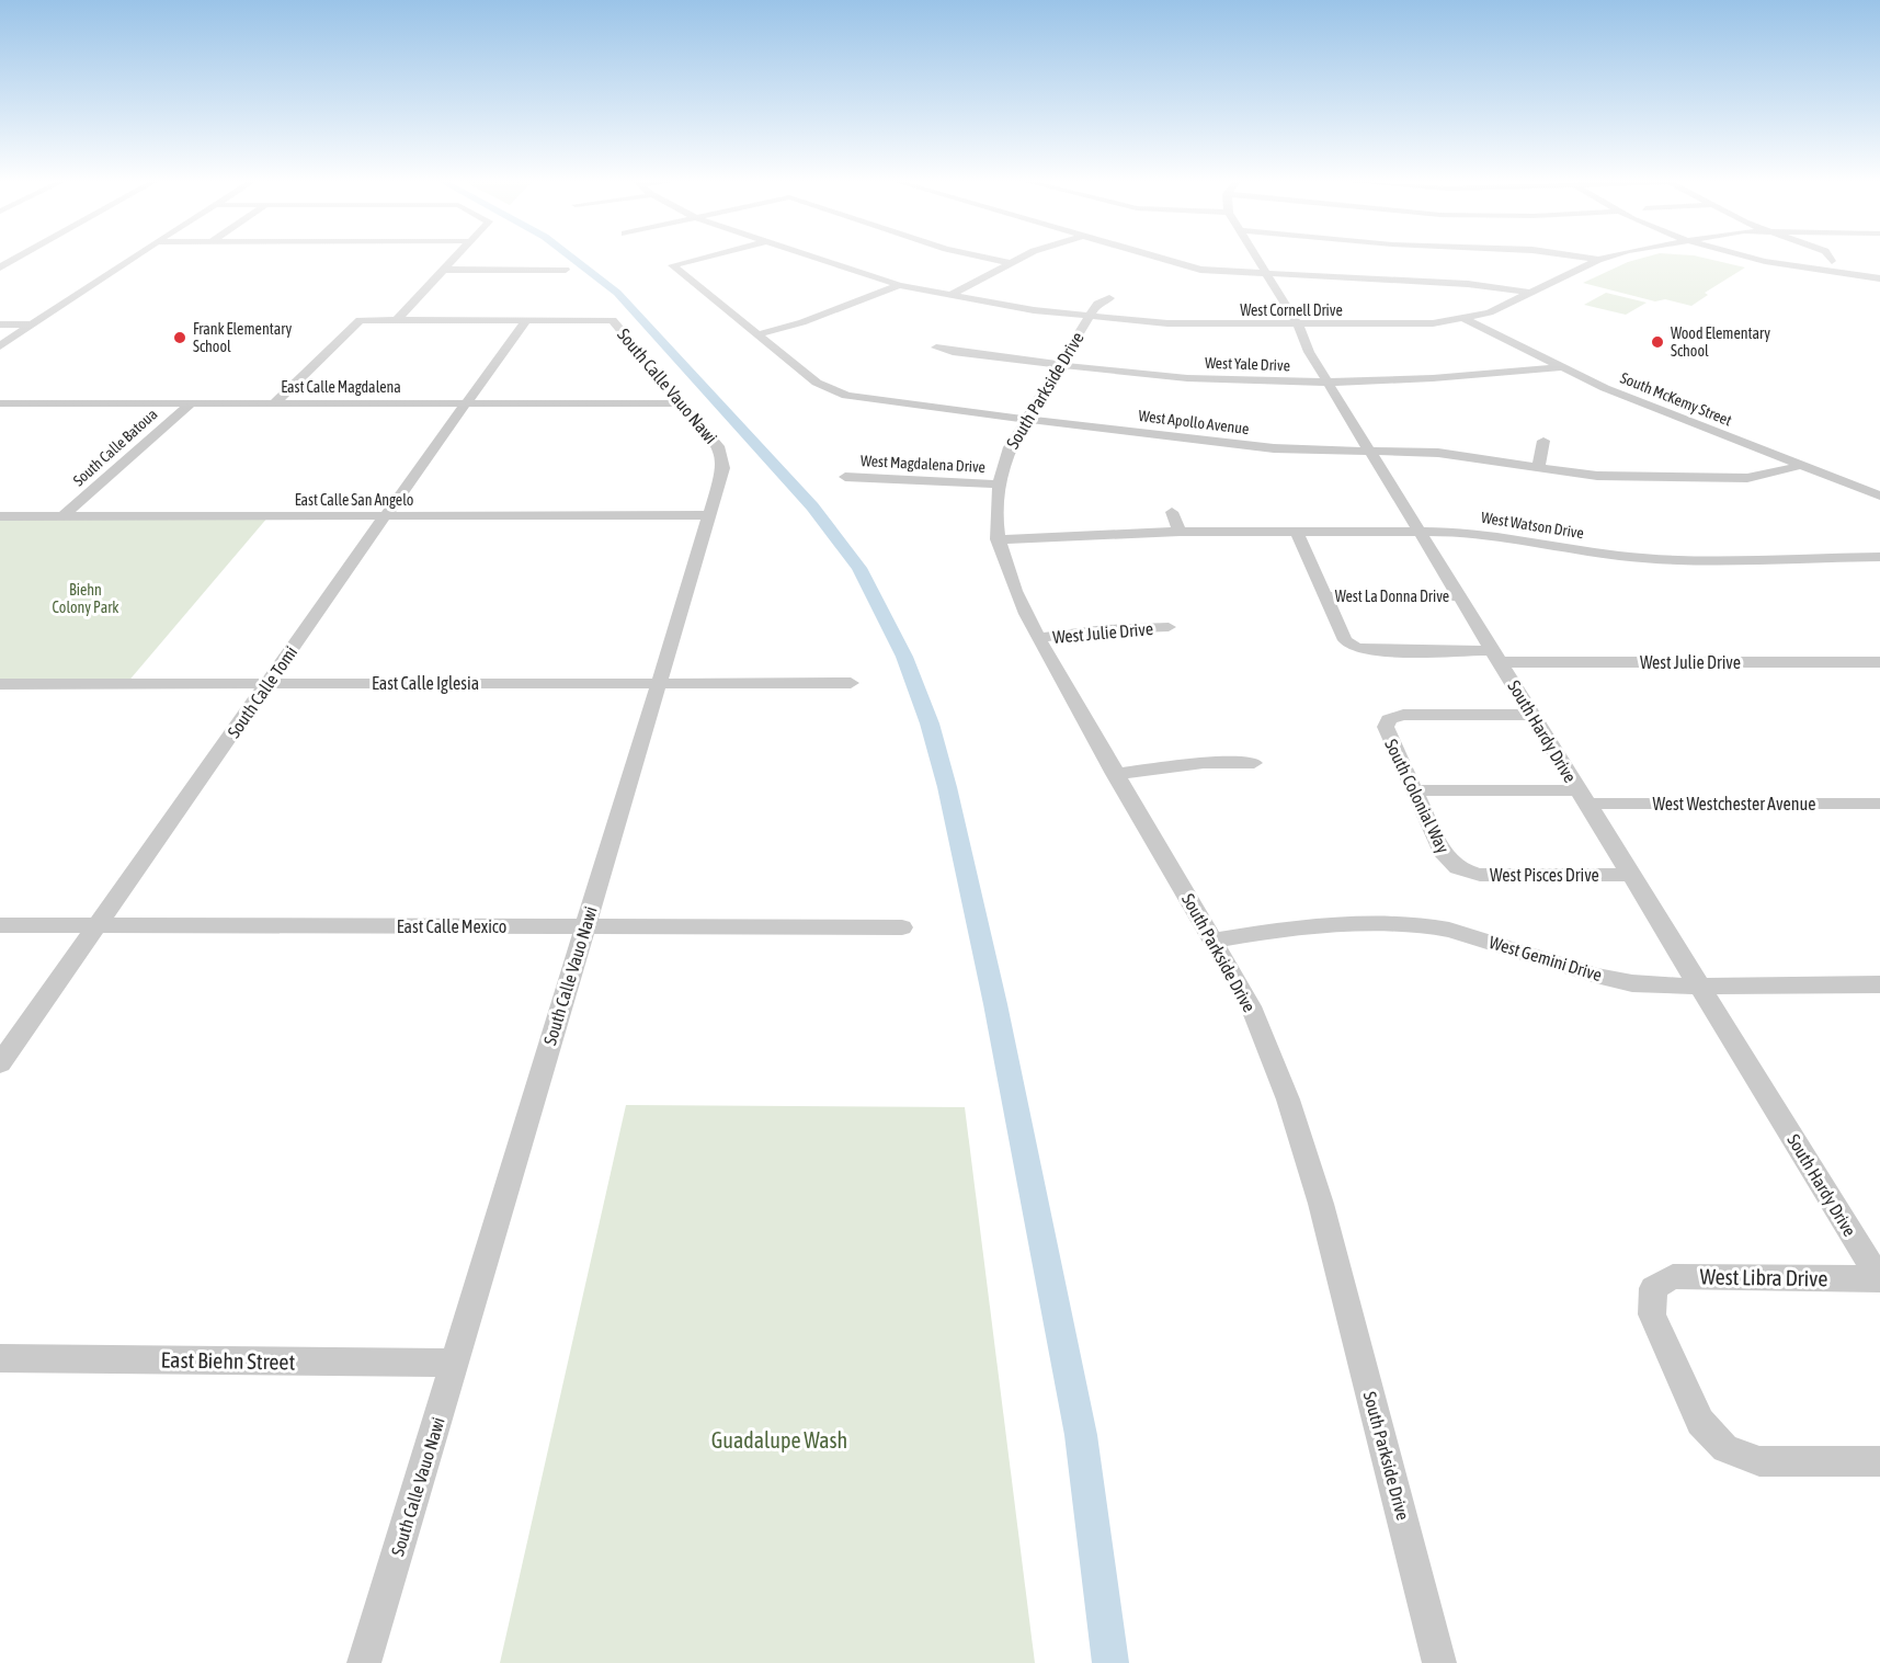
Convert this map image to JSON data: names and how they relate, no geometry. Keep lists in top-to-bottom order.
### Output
{
  "streets": {
    "street": [
      "West Cornell Drive",
      "West Yale Drive",
      "South Calle Vauo Nawi",
      "East Calle Magdalena",
      "South Parkside Drive",
      "South McKemy Street",
      "West Apollo Avenue",
      "South Calle Batoua",
      "West Magdalena Drive",
      "East Calle San Angelo",
      "West Watson Drive",
      "West La Donna Drive",
      "West Julie Drive",
      "East Calle Iglesia",
      "South Calle Tomi",
      "South Hardy Drive",
      "South Colonial Way",
      "West Westchester Avenue",
      "West Pisces Drive",
      "East Calle Mexico",
      "West Gemini Drive",
      "West Libra Drive",
      "East Biehn Street"
    ]
  },
  "crossings": [
    ["West Cornell Drive", "South Parkside Drive"],
    ["West Cornell Drive", "South McKemy Street"],
    ["West Cornell Drive", "South Hardy Drive"],
    ["West Yale Drive", "South Parkside Drive"],
    ["West Yale Drive", "South McKemy Street"],
    ["West Yale Drive", "South Hardy Drive"],
    ["South Calle Vauo Nawi", "East Calle Magdalena"],
    ["South Calle Vauo Nawi", "East Calle San Angelo"],
    ["South Calle Vauo Nawi", "East Calle Iglesia"],
    ["South Calle Vauo Nawi", "South Calle Tomi"],
    ["South Calle Vauo Nawi", "East Calle Mexico"],
    ["South Calle Vauo Nawi", "East Biehn Street"],
    ["East Calle Magdalena", "South Calle Batoua"],
    ["East Calle Magdalena", "South Calle Tomi"],
    ["South Parkside Drive", "West Apollo Avenue"],
    ["South Parkside Drive", "West Magdalena Drive"],
    ["South Parkside Drive", "West Watson Drive"],
    ["South Parkside Drive", "West Julie Drive"],
    ["South Parkside Drive", "West Gemini Drive"],
    ["South McKemy Street", "West Apollo Avenue"],
    ["West Apollo Avenue", "South Hardy Drive"],
    ["South Calle Batoua", "East Calle San Angelo"],
    ["East Calle San Angelo", "South Calle Tomi"],
    ["West Watson Drive", "South Hardy Drive"],
    ["West La Donna Drive", "West Julie Drive"],
    ["West La Donna Drive", "South Hardy Drive"],
    ["West Julie Drive", "South Hardy Drive"],
    ["East Calle Iglesia", "South Calle Tomi"],
    ["South Calle Tomi", "East Calle Mexico"],
    ["South Hardy Drive", "South Colonial Way"],
    ["South Hardy Drive", "West Westchester Avenue"],
    ["South Hardy Drive", "West Pisces Drive"],
    ["South Hardy Drive", "West Gemini Drive"],
    ["South Hardy Drive", "West Libra Drive"],
    ["South Colonial Way", "West Westchester Avenue"],
    ["South Colonial Way", "West Pisces Drive"]
  ],
  "parks": ["Biehn Colony Park", "Guadalupe Wash"],
  "places": ["Frank Elementary School", "Wood Elementary School"]
}
